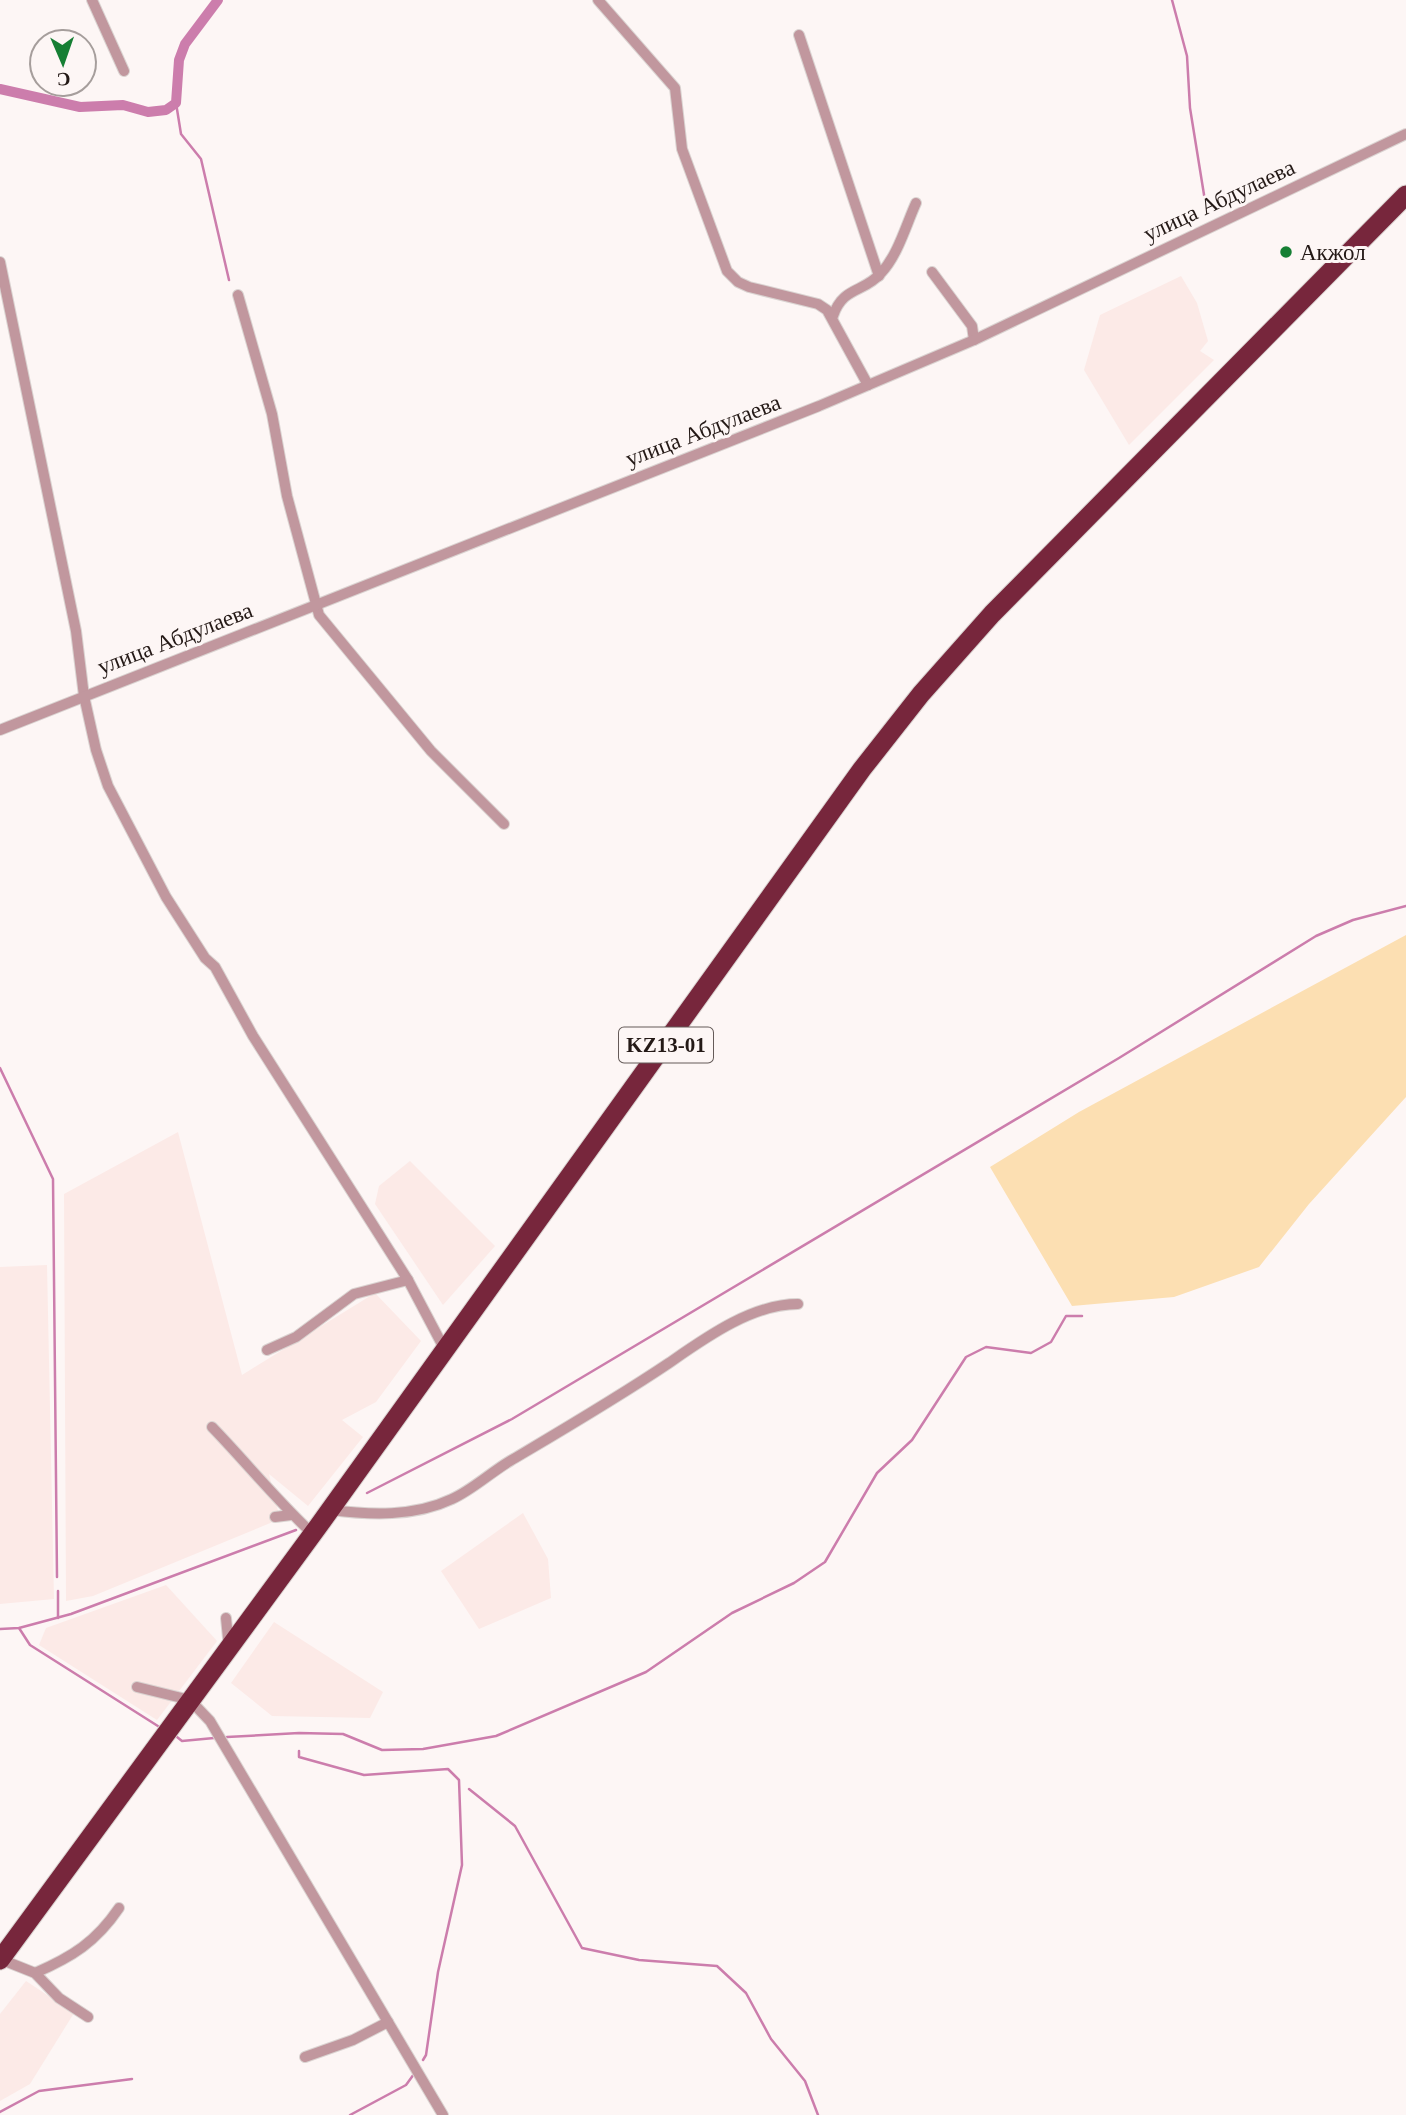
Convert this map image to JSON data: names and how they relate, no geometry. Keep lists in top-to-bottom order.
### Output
{
  "streets": {
    "highway": ["KZ13-01"],
    "street": ["улица Абдулаева"]
  },
  "places": ["Акжол"],
  "north": "bottom"
}
